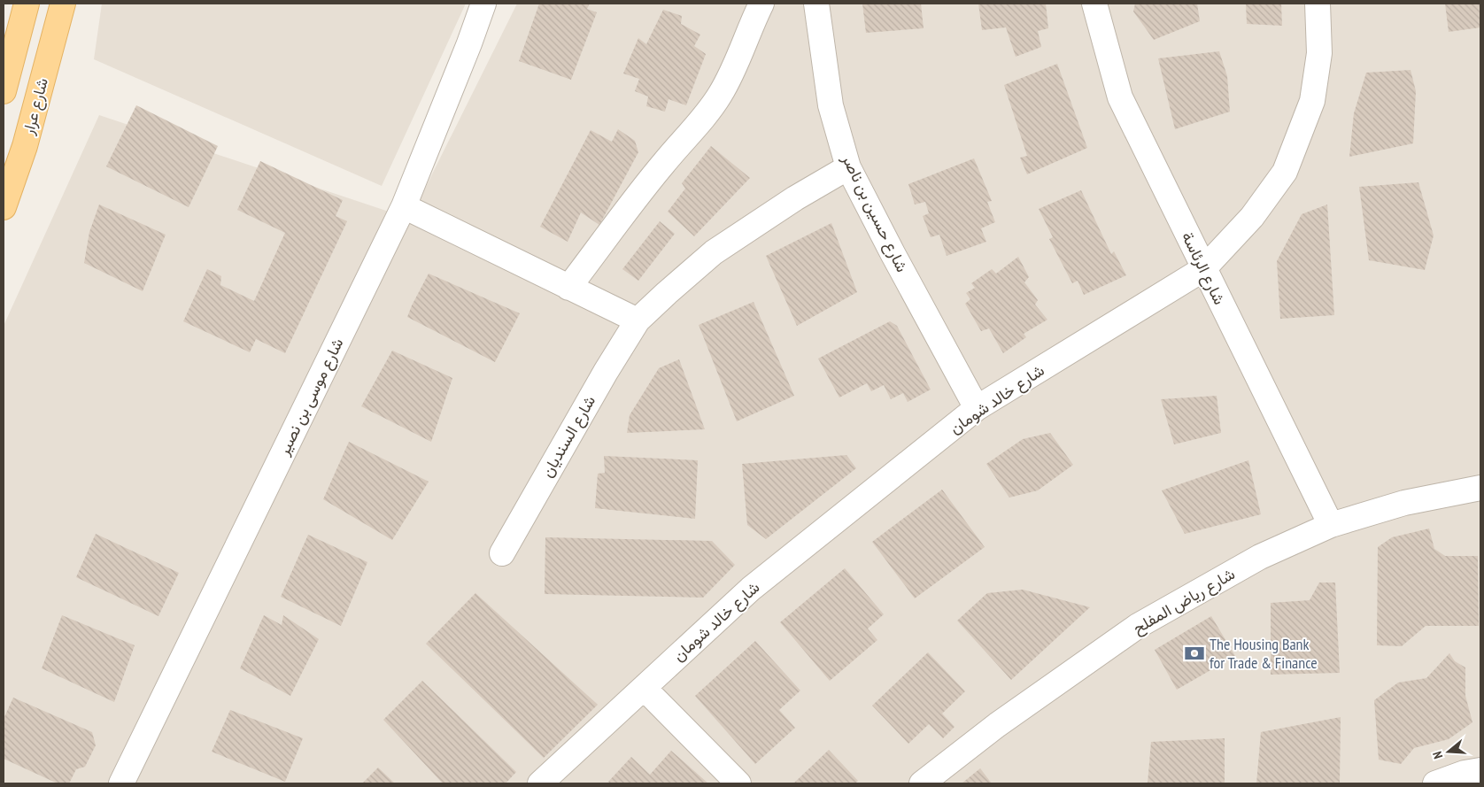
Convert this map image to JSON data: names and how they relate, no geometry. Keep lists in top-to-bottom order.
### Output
{
  "streets": {
    "main road": ["شارع عرار"],
    "street": [
      "شارع حسين بن ناصر",
      "شارع الرئاسة",
      "شارع موسى بن نصير",
      "شارع خالد شومان",
      "شارع السنديان",
      "شارع رياض المفلح"
    ]
  },
  "crossings": [
    ["شارع حسين بن ناصر", "شارع خالد شومان"],
    ["شارع حسين بن ناصر", "شارع السنديان"],
    ["شارع الرئاسة", "شارع خالد شومان"],
    ["شارع الرئاسة", "شارع رياض المفلح"]
  ],
  "places": {
    "bank": ["The Housing Bank for Trade & Finance"]
  },
  "north": "left"
}
